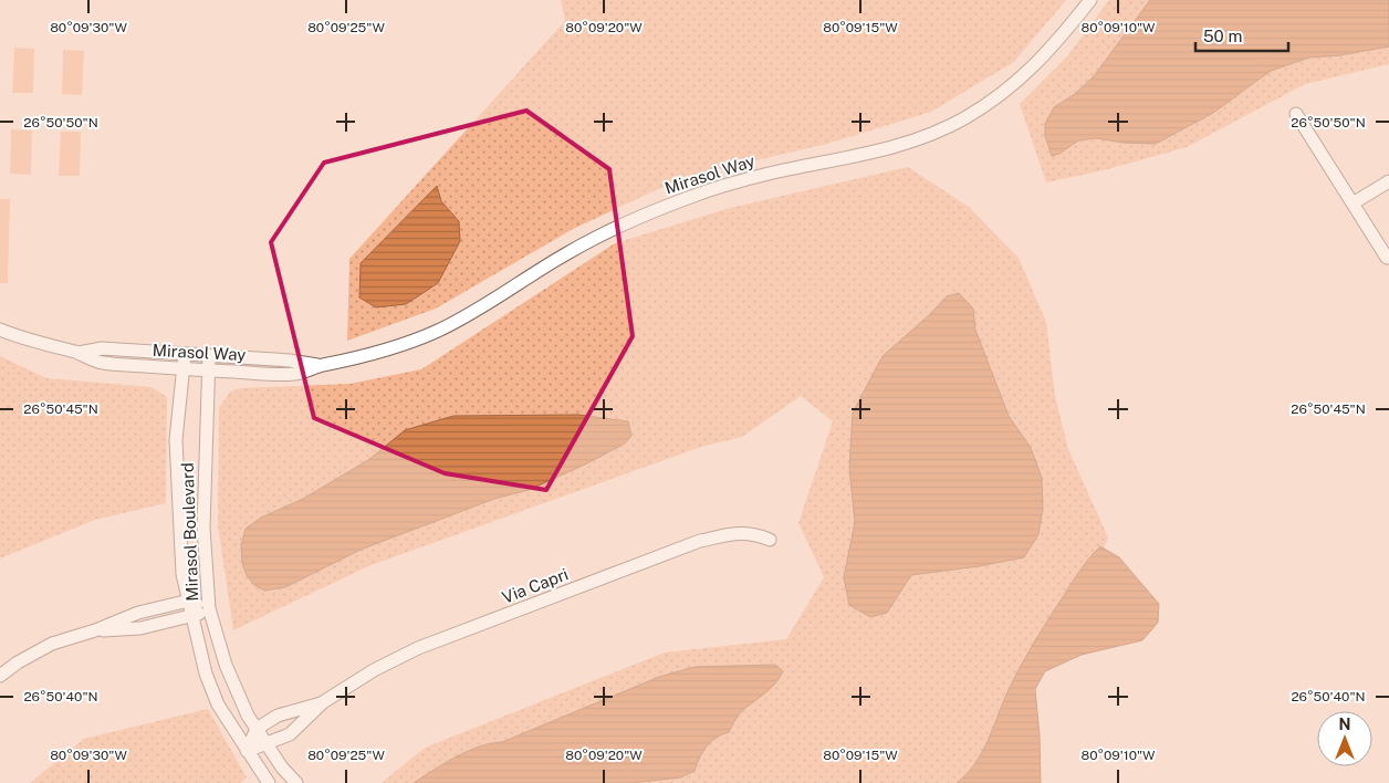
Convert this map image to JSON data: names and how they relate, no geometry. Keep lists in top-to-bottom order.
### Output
{
  "streets": {
    "street": ["Mirasol Way", "Mirasol Boulevard", "Via Capri"]
  },
  "crossings": [
    ["Mirasol Way", "Mirasol Boulevard"],
    ["Mirasol Boulevard", "Via Capri"]
  ],
  "scale_bar": "50 m",
  "north": "top",
  "coordinates": [
    "80°09'30\"W",
    "80°09'25\"W",
    "80°09'20\"W",
    "80°09'15\"W",
    "80°09'10\"W",
    "26°50'50\"N",
    "26°50'45\"N",
    "26°50'40\"N"
  ]
}
